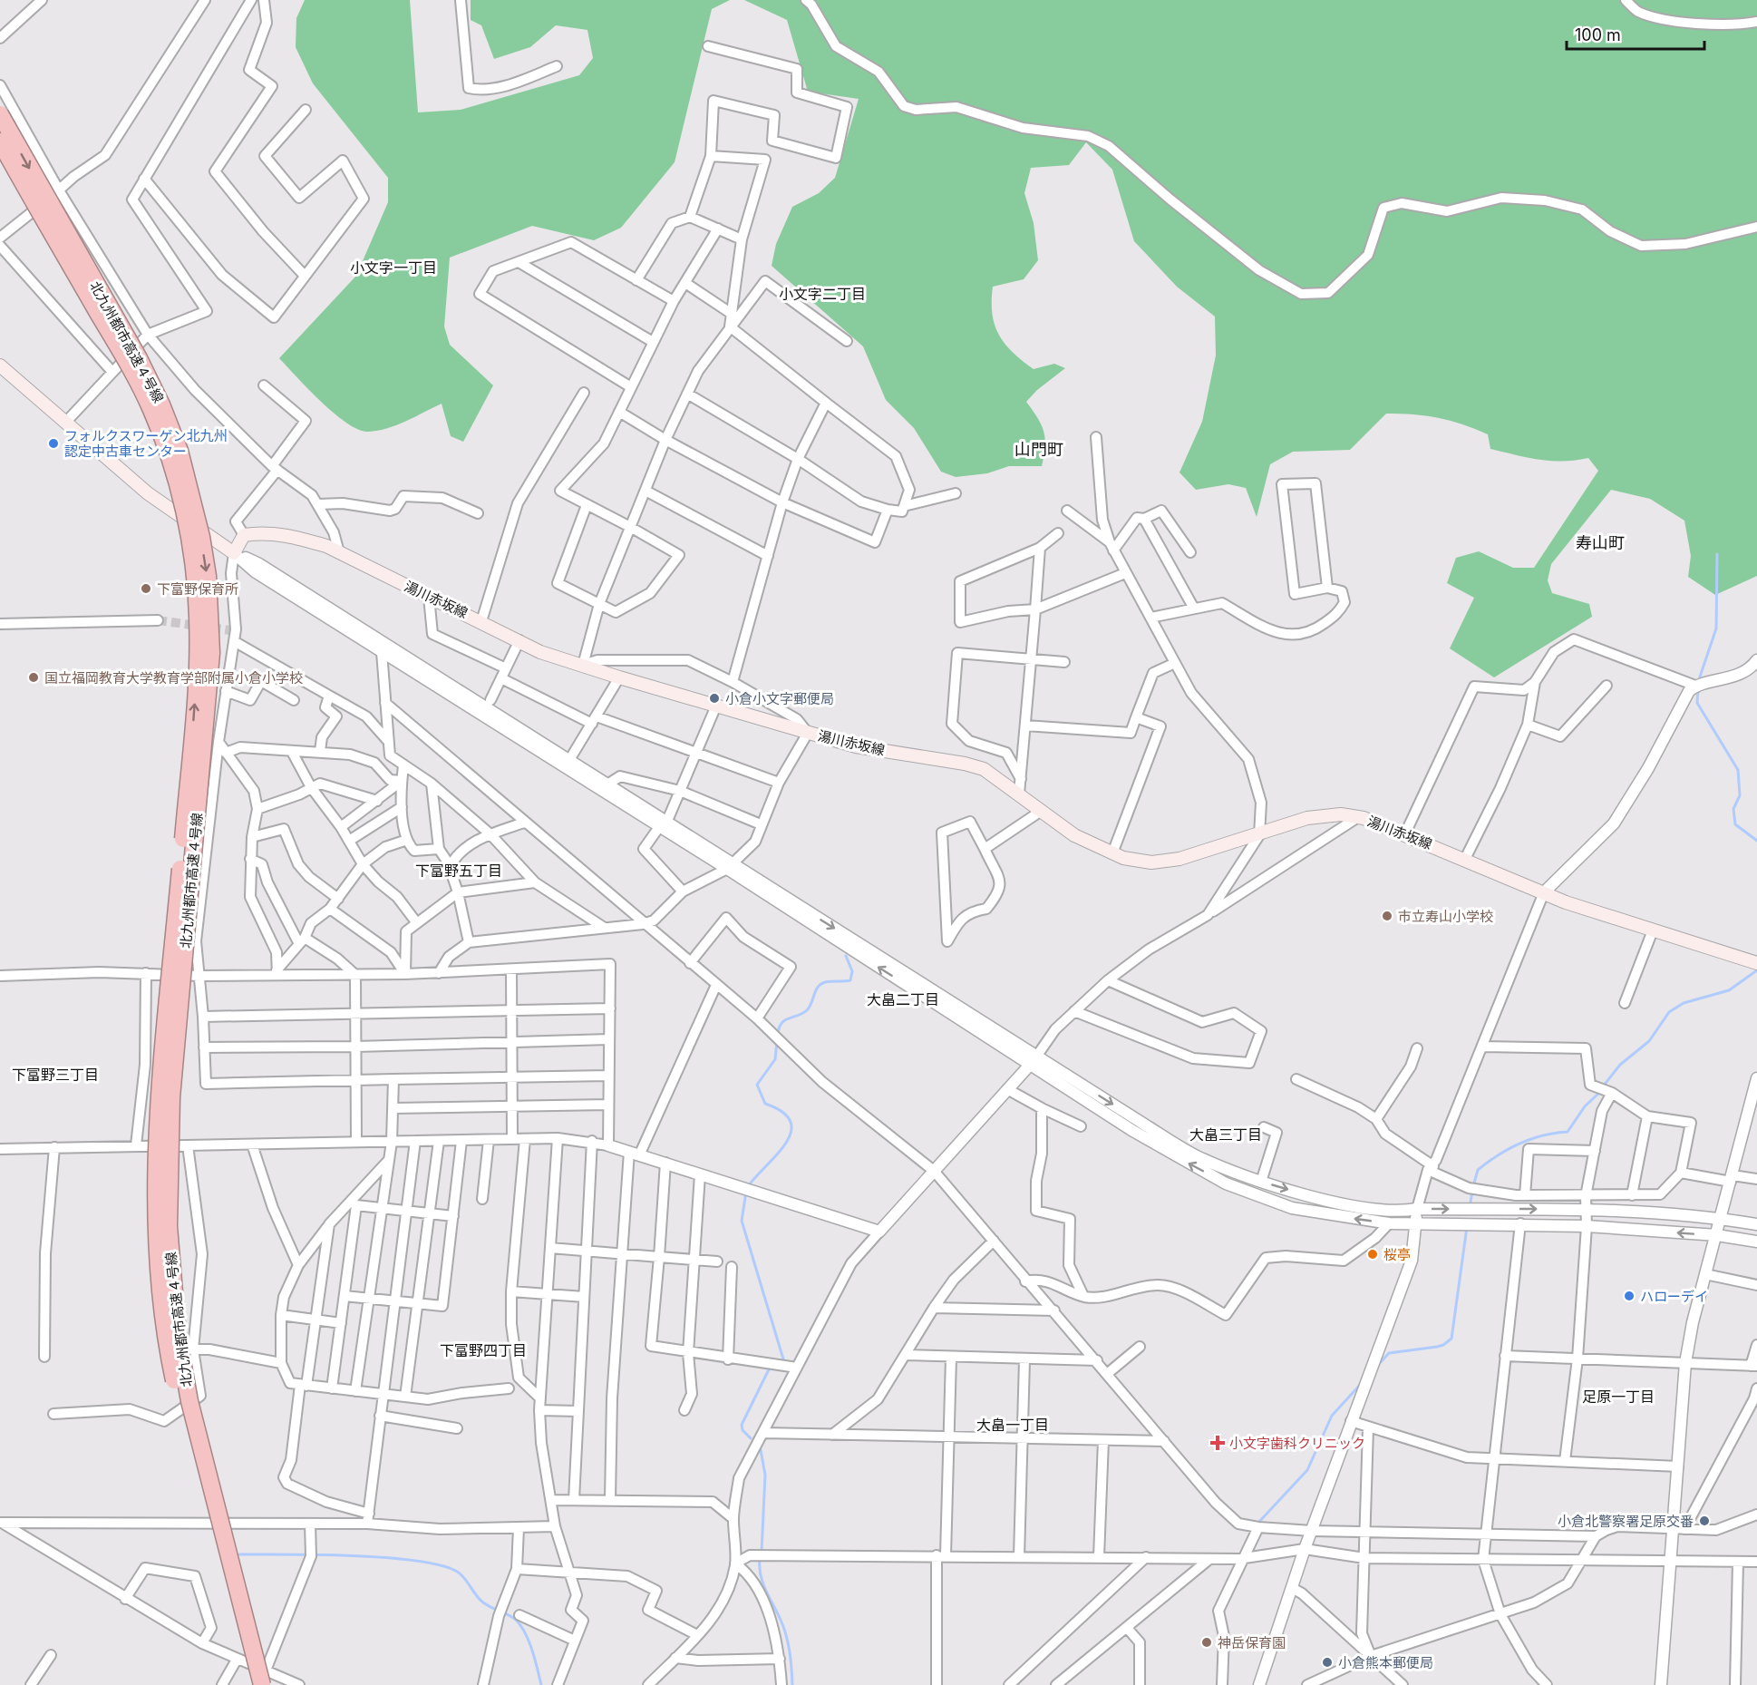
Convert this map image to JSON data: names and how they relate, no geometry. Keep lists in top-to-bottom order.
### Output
{
  "streets": {
    "highway": ["北九州都市高速４号線"],
    "main road": ["湯川赤坂線"]
  },
  "districts": [
    "小文字一丁目",
    "小文字二丁目",
    "山門町",
    "寿山町",
    "下富野五丁目",
    "大畠二丁目",
    "下富野三丁目",
    "大畠三丁目",
    "下富野四丁目",
    "足原一丁目",
    "大畠一丁目"
  ],
  "places": {
    "other": [
      "フォルクスワーゲン北九州 認定中古車センター",
      "下富野保育所",
      "国立福岡教育大学教育学部附属小倉小学校",
      "小倉小文字郵便局",
      "市立寿山小学校",
      "桜亭",
      "ハローデイ",
      "小倉北警察署足原交番",
      "神岳保育園",
      "小倉熊本郵便局"
    ],
    "health": ["小文字歯科クリニック"]
  },
  "scale_bar": "100 m"
}
